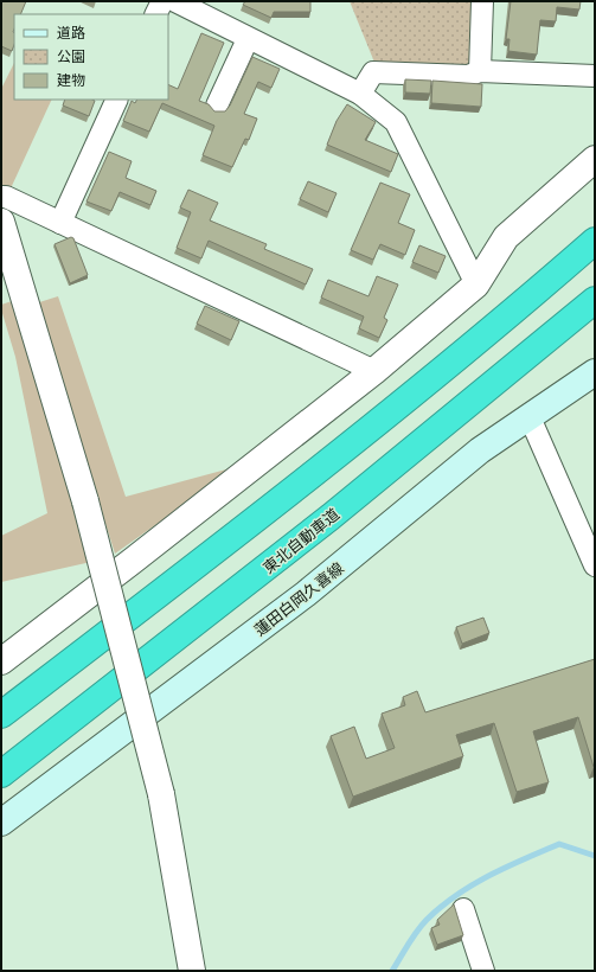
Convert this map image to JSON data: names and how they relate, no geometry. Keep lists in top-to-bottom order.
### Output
{
  "streets": {
    "highway": ["東北自動車道"],
    "main road": ["蓮田白岡久喜線"]
  },
  "legend": ["道路", "公園", "建物"]
}
